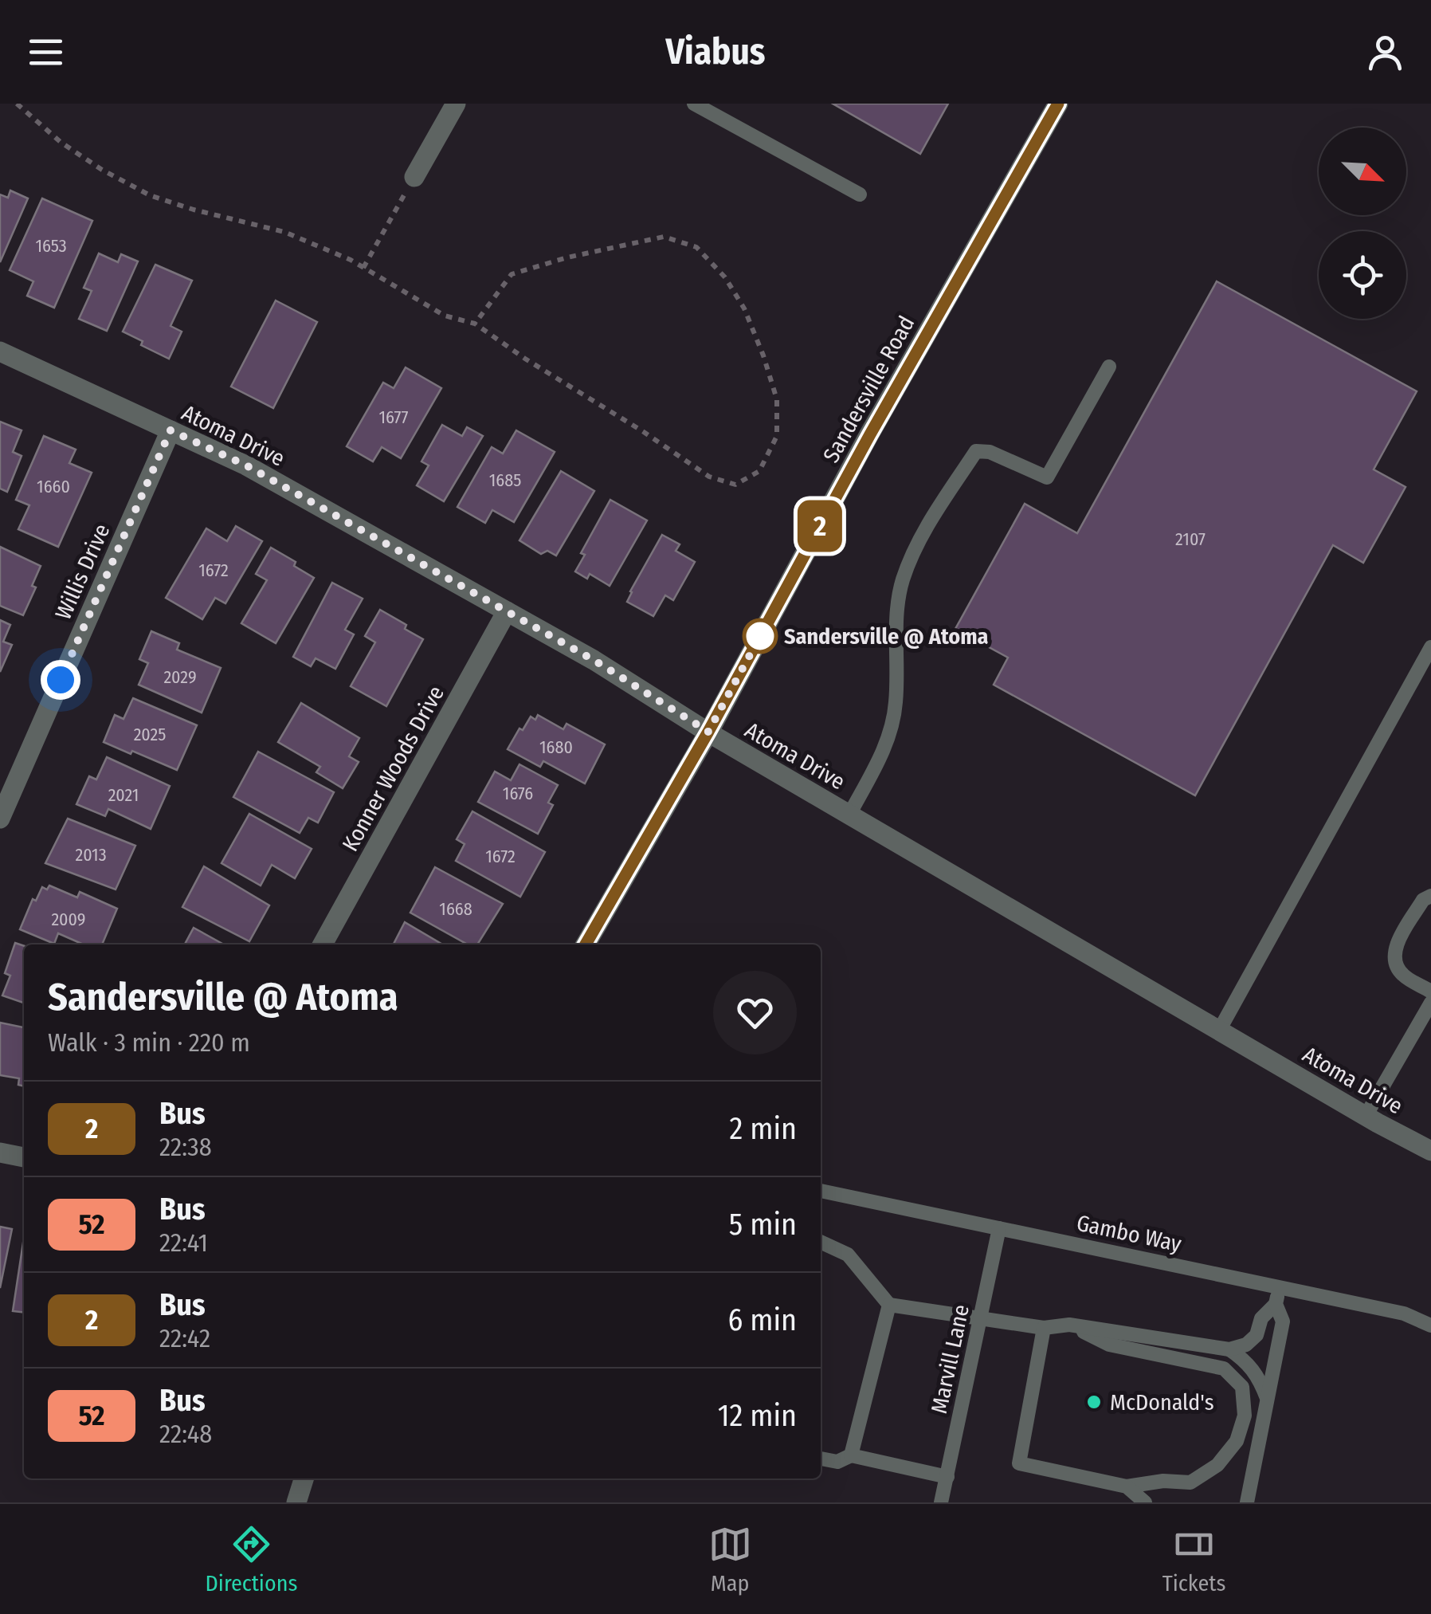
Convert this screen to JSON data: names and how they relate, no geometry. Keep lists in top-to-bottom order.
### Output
{
  "streets": {
    "street": [
      "Sandersville Road",
      "Atoma Drive",
      "Willis Drive",
      "Konner Woods Drive"
    ],
    "lane": ["Gambo Way", "Marvill Lane"]
  },
  "crossings": [
    ["Sandersville Road", "Atoma Drive"],
    ["Atoma Drive", "Willis Drive"],
    ["Atoma Drive", "Konner Woods Drive"],
    ["Gambo Way", "Marvill Lane"]
  ],
  "places": ["Sandersville @ Atoma", "McDonald's"],
  "lines": ["bus line 2"],
  "house_numbers": [
    "1653",
    "1677",
    "1685",
    "1660",
    "2107",
    "1672",
    "2029",
    "2025",
    "1680",
    "1676",
    "2021",
    "2013",
    "1672",
    "1668",
    "2009"
  ],
  "north": "bottom right",
  "page": {
    "header": "Viabus",
    "on_map": "2",
    "heading": ["Sandersville @ Atoma", "Walk · 3 min · 220 m"],
    "list": [
      {
        "mark": "2",
        "name": "Bus",
        "note": "22:38",
        "value": "2 min"
      },
      {
        "mark": "52",
        "name": "Bus",
        "note": "22:41",
        "value": "5 min"
      },
      {
        "mark": "2",
        "name": "Bus",
        "note": "22:42",
        "value": "6 min"
      },
      {
        "mark": "52",
        "name": "Bus",
        "note": "22:48",
        "value": "12 min"
      }
    ],
    "tabs": ["Directions", "Map", "Tickets"]
  }
}
